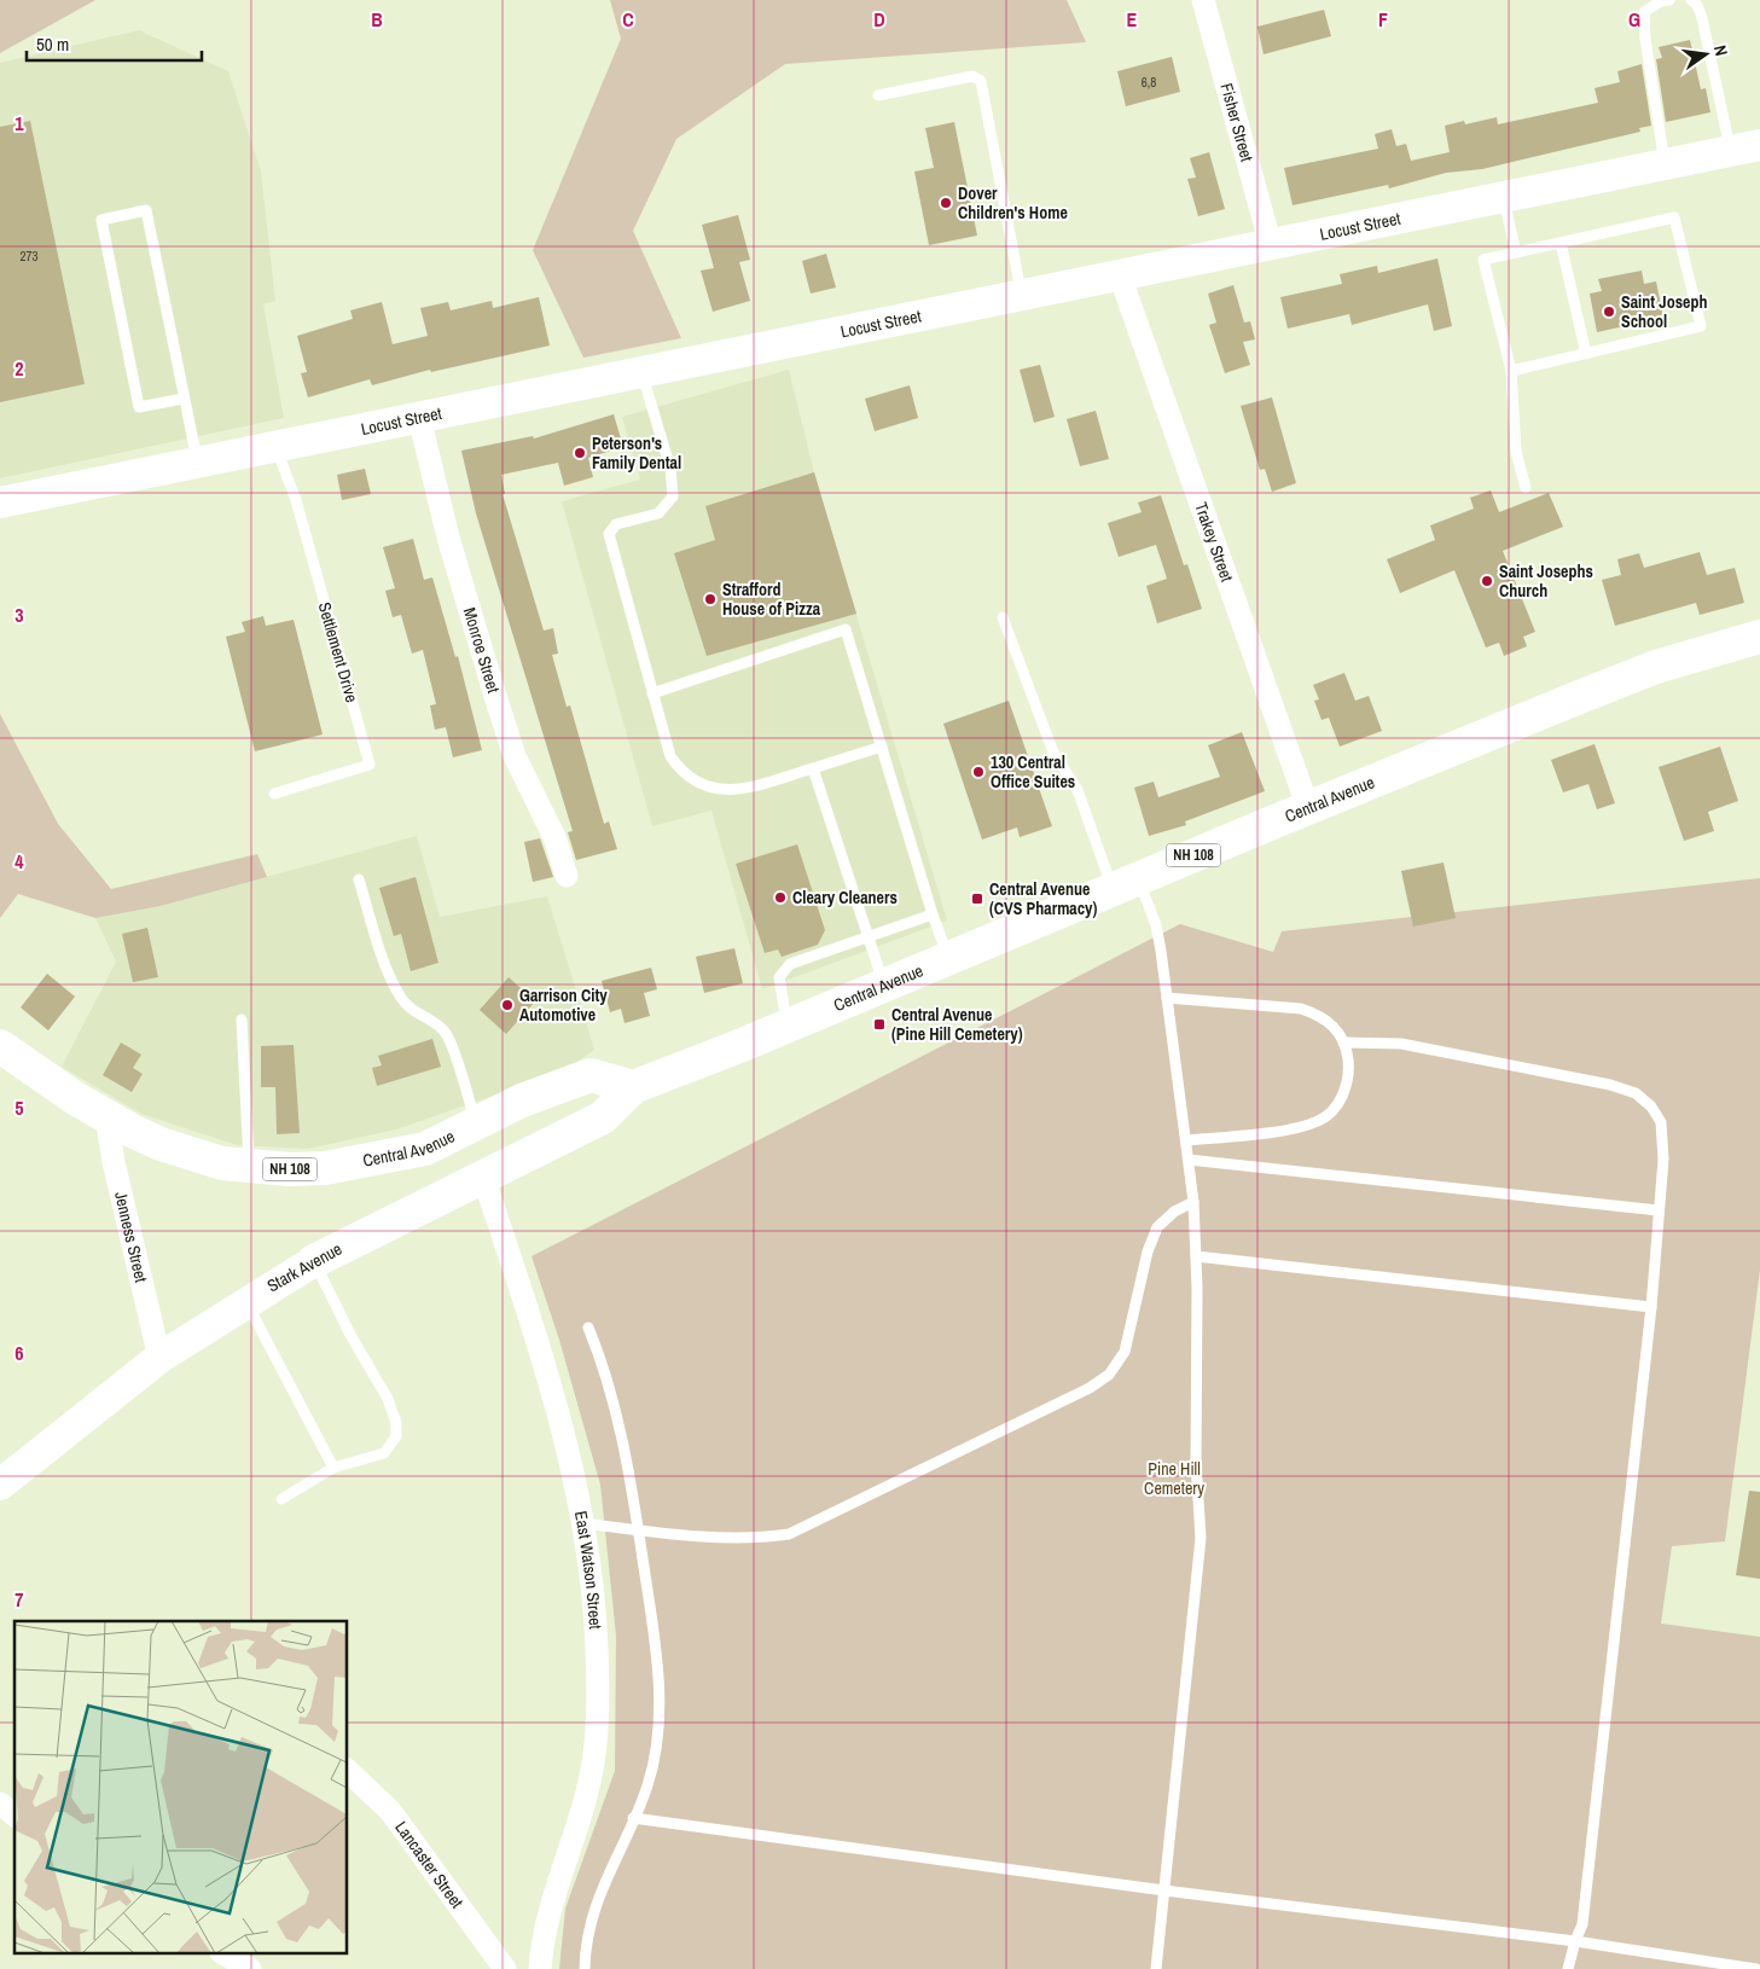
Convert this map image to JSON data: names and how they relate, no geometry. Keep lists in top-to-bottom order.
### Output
{
  "streets": {
    "main road": ["Central Avenue", "NH 108", "Stark Avenue"],
    "street": [
      "Fisher Street",
      "Locust Street",
      "Trakey Street",
      "Monroe Street",
      "Jenness Street",
      "East Watson Street",
      "Lancaster Street"
    ],
    "lane": ["Settlement Drive"]
  },
  "crossings": [
    ["Fisher Street", "Locust Street"],
    ["Locust Street", "Trakey Street"],
    ["Locust Street", "Monroe Street"],
    ["Locust Street", "Settlement Drive"],
    ["Trakey Street", "Central Avenue"],
    ["Central Avenue", "Jenness Street"],
    ["Central Avenue", "Stark Avenue"],
    ["Jenness Street", "Stark Avenue"],
    ["Stark Avenue", "East Watson Street"]
  ],
  "parks": ["Pine Hill Cemetery"],
  "places": {
    "other": [
      "Dover Children's Home",
      "Saint Joseph School",
      "Peterson's Family Dental",
      "Saint Josephs Church",
      "Strafford House of Pizza",
      "130 Central Office Suites",
      "Cleary Cleaners",
      "Garrison City Automotive"
    ],
    "transit": ["Central Avenue (CVS Pharmacy)", "Central Avenue (Pine Hill Cemetery)"]
  },
  "house_numbers": ["6,8", "273"],
  "scale_bar": "50 m",
  "north": "right",
  "grid": {
    "columns": [
      "B",
      "C",
      "D",
      "E",
      "F",
      "G"
    ],
    "rows": [
      "1",
      "2",
      "3",
      "4",
      "5",
      "6",
      "7"
    ]
  }
}
